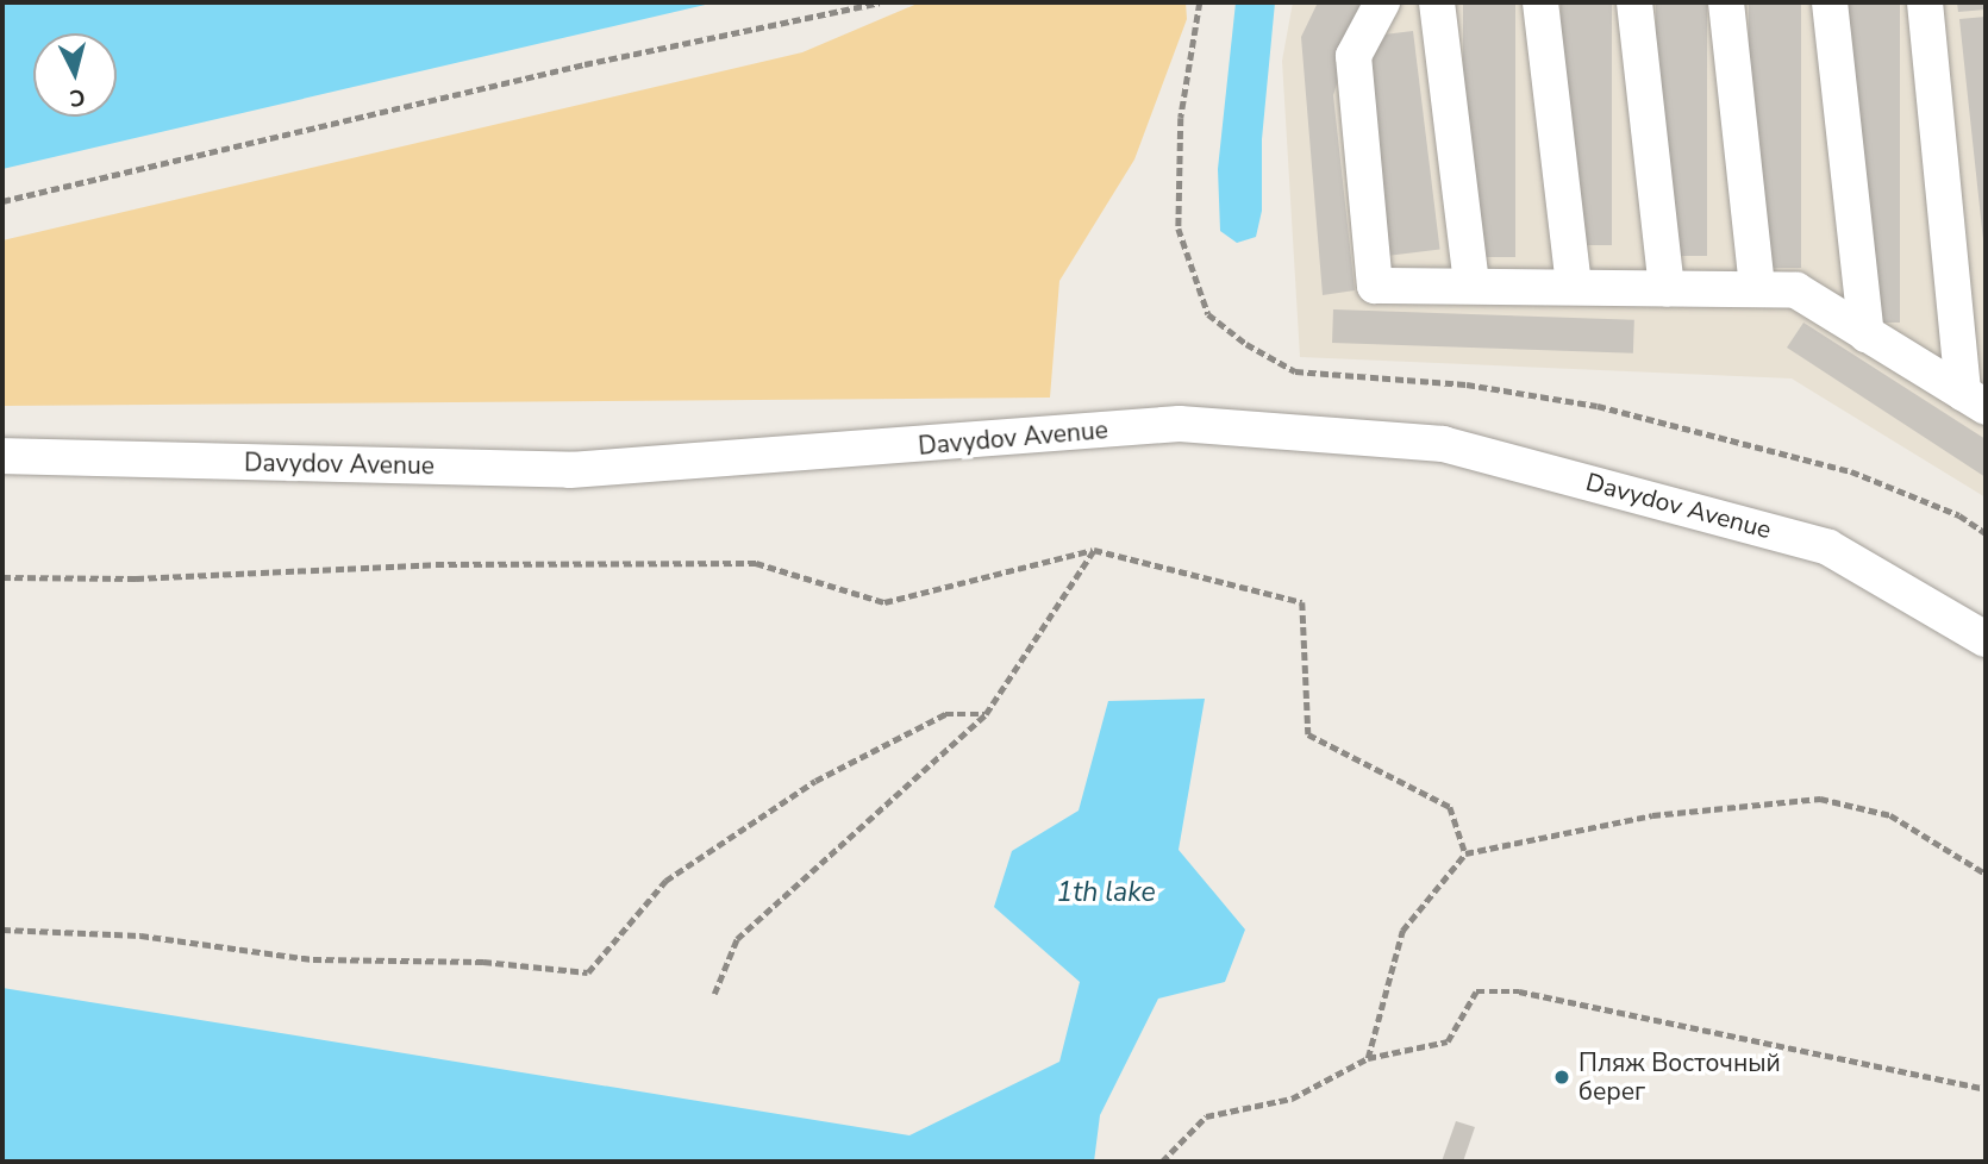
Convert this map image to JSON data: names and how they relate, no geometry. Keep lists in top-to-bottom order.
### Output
{
  "streets": {
    "street": ["Davydov Avenue"]
  },
  "water": ["1th lake"],
  "places": ["Пляж Восточный берег"],
  "north": "bottom"
}
